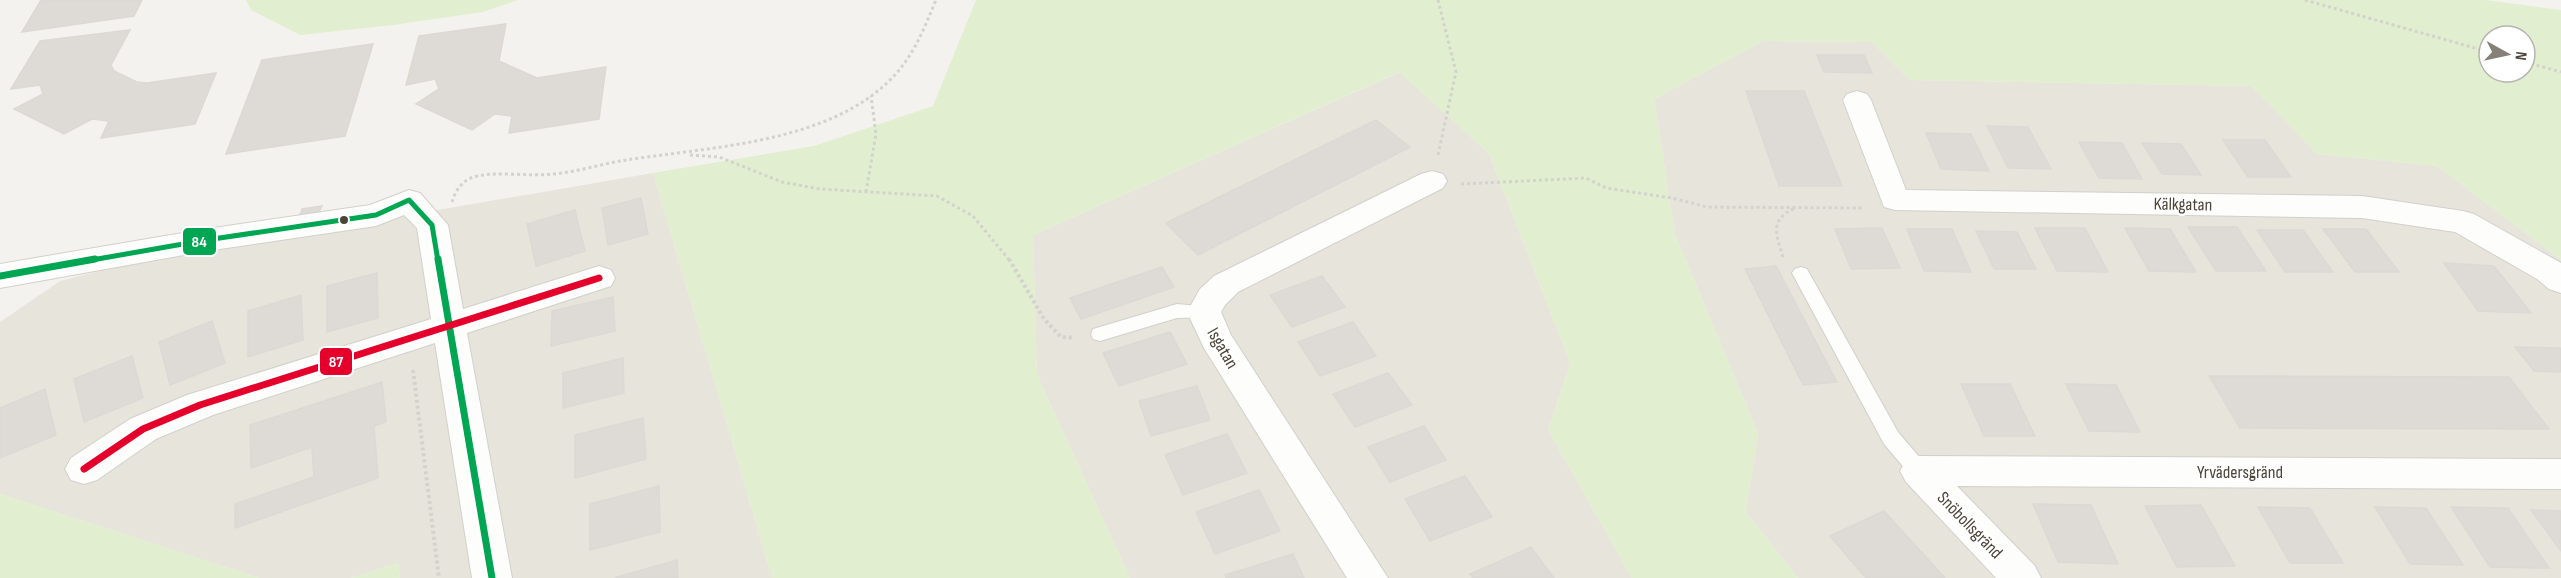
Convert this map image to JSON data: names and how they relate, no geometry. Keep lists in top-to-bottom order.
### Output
{
  "streets": {
    "street": [
      "Kälkgatan",
      "Isgatan",
      "Yrvädersgränd",
      "Snöbollsgränd"
    ]
  },
  "crossings": [
    ["Yrvädersgränd", "Snöbollsgränd"]
  ],
  "lines": ["transit line 84", "transit line 87"],
  "north": "right"
}
